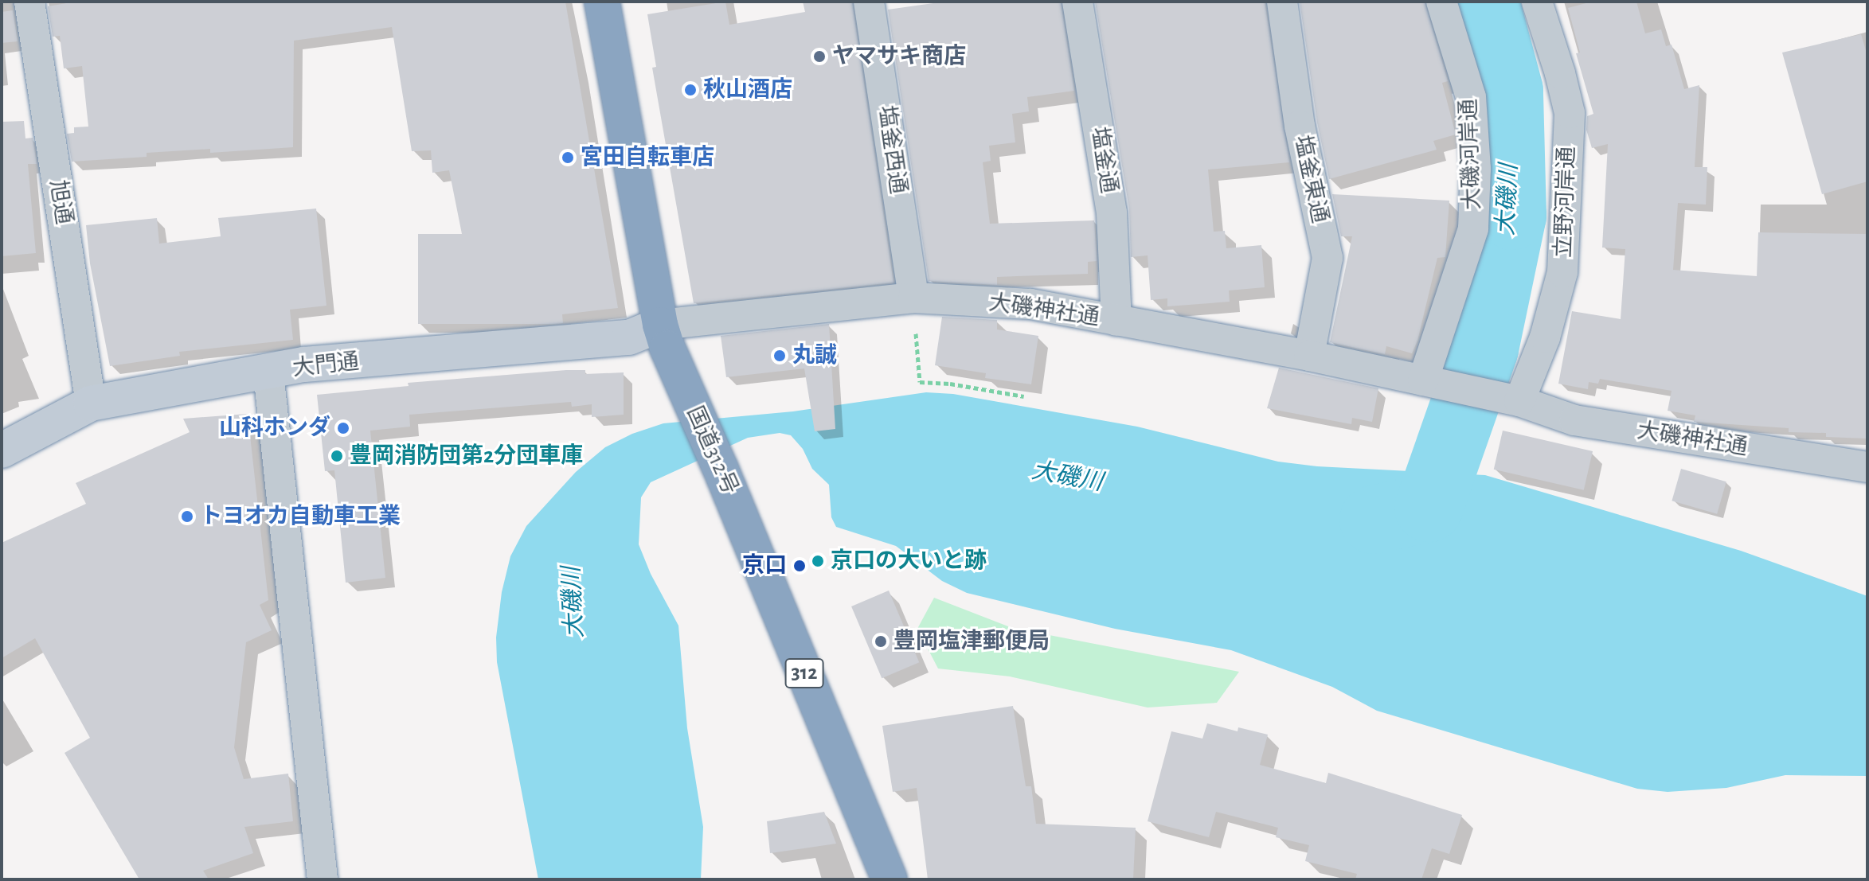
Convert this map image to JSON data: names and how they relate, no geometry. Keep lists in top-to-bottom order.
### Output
{
  "streets": {
    "highway": ["国道312号", "312"],
    "street": [
      "塩釜西通",
      "大磯河岸通",
      "塩釜通",
      "塩釜東通",
      "旭通",
      "立野河岸通",
      "大磯神社通",
      "大門通"
    ]
  },
  "crossings": [
    ["塩釜西通", "大磯神社通"],
    ["大磯河岸通", "大磯神社通"],
    ["塩釜通", "大磯神社通"],
    ["塩釜東通", "大磯神社通"],
    ["旭通", "大門通"],
    ["立野河岸通", "大磯神社通"],
    ["大磯神社通", "大門通"],
    ["大磯神社通", "国道312号"],
    ["大門通", "国道312号"]
  ],
  "water": ["大磯川"],
  "places": [
    "ヤマサキ商店",
    "秋山酒店",
    "宮田自転車店",
    "丸誠",
    "山科ホンダ",
    "豊岡消防団第2分団車庫",
    "トヨオカ自動車工業",
    "京口の大いと跡",
    "京口",
    "豊岡塩津郵便局"
  ]
}
